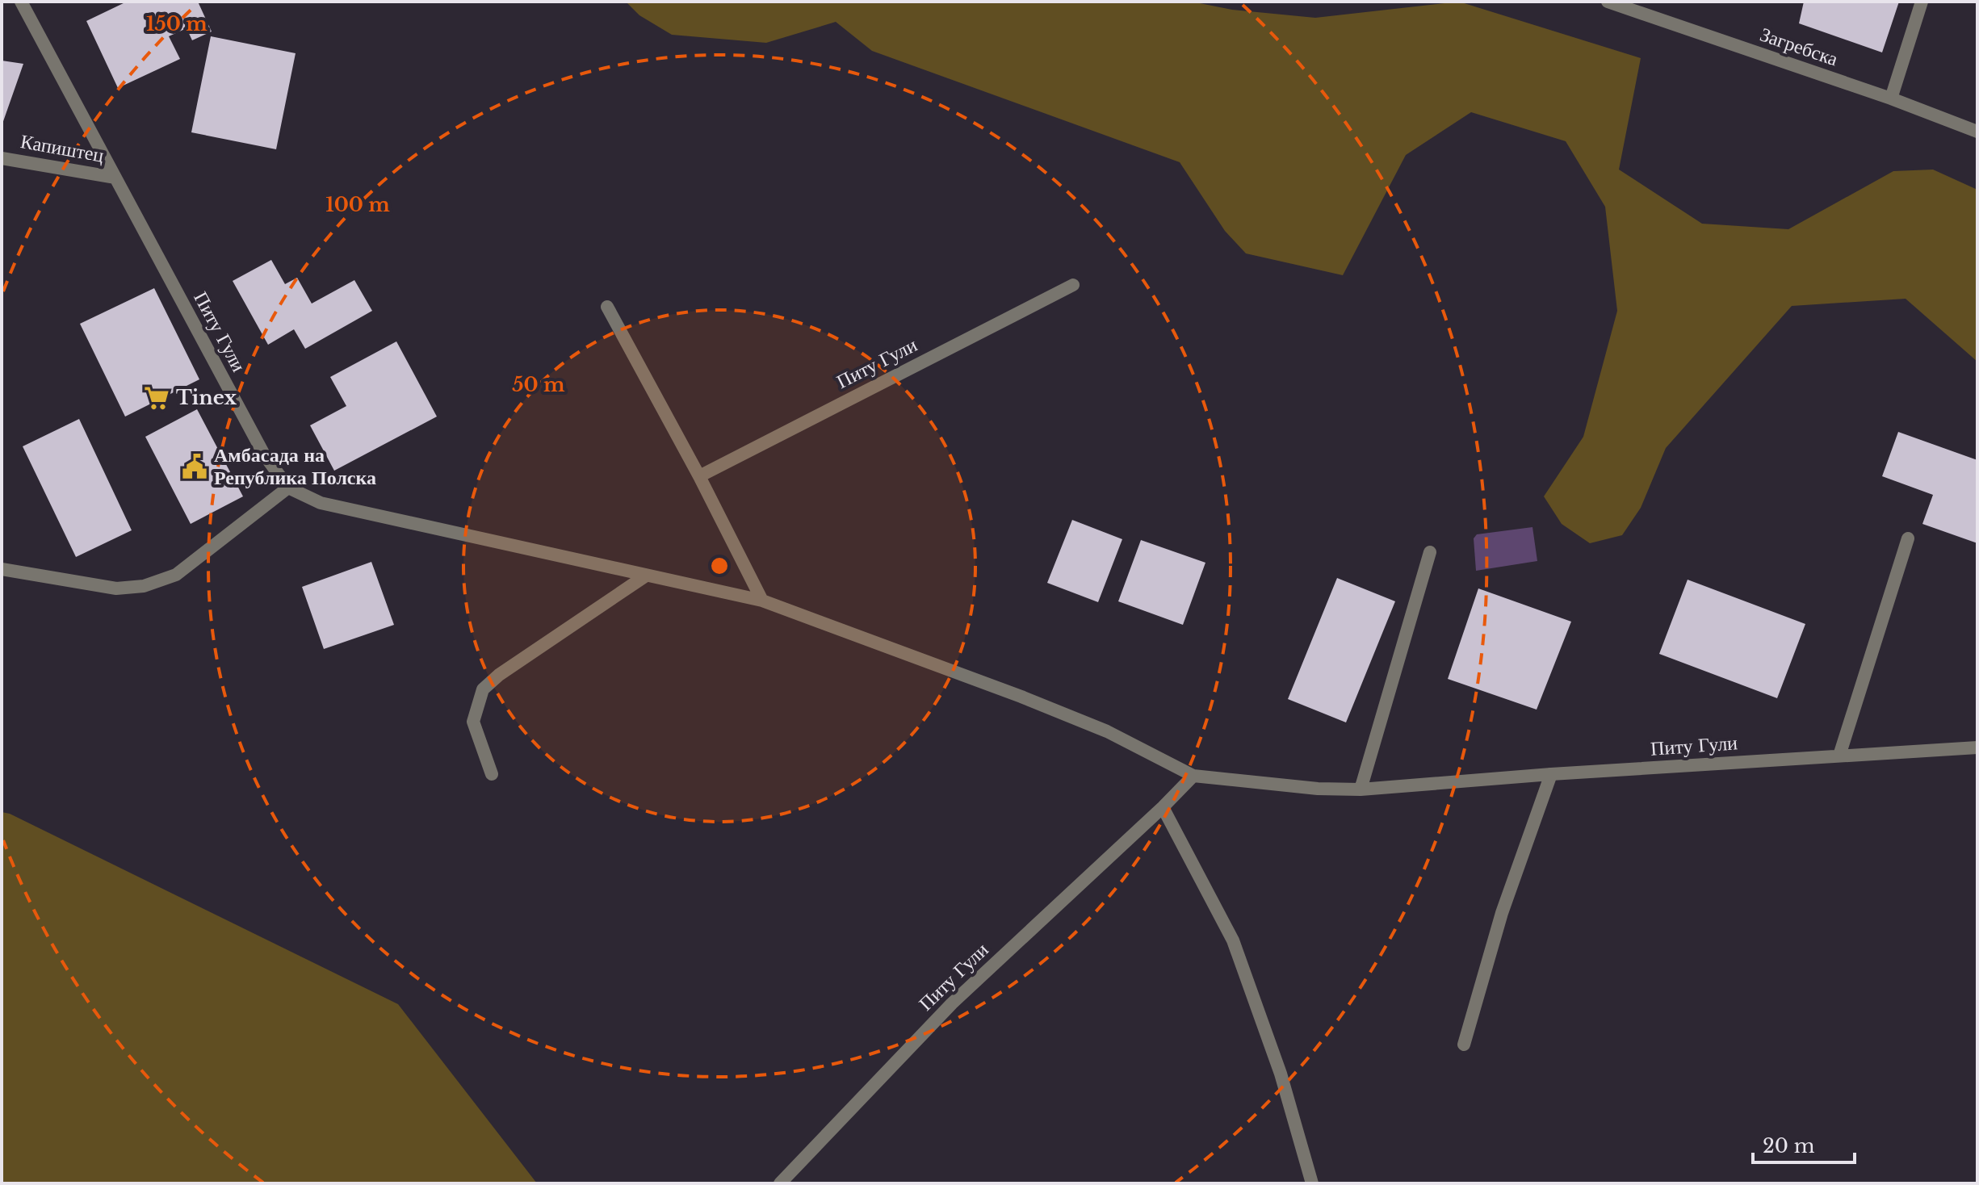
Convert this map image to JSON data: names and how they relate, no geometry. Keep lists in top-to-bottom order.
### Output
{
  "streets": {
    "street": ["Загребска", "Капиштец", "Питу Гули"]
  },
  "crossings": [
    ["Капиштец", "Питу Гули"]
  ],
  "places": {
    "supermarket": ["Tinex"],
    "public building": ["Амбасада на Република Полска"]
  },
  "scale_bar": "20 m",
  "rings": ["150 m", "100 m", "50 m"]
}
